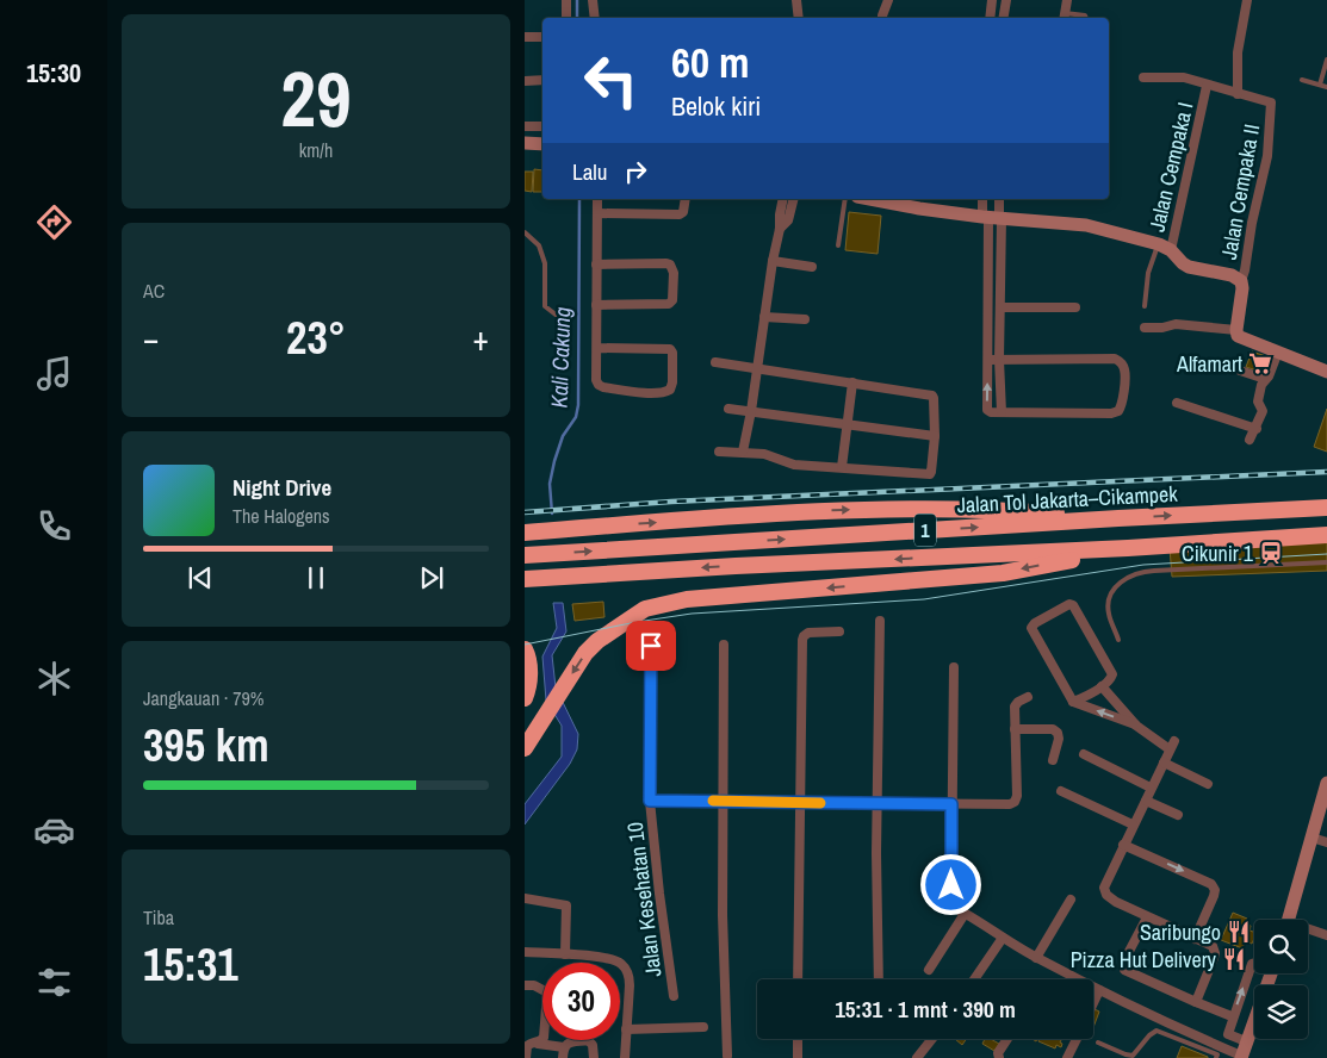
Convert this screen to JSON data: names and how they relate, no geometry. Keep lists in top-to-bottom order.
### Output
{
  "streets": {
    "highway": ["Jalan Tol Jakarta–Cikampek", "1"],
    "street": ["Jalan Cempaka I", "Jalan Cempaka II", "Jalan Kesehatan 10"]
  },
  "crossings": [
    ["Jalan Cempaka I", "Jalan Cempaka II"]
  ],
  "water": ["Kali Cakung"],
  "places": {
    "supermarket": ["Alfamart"],
    "station": ["Cikunir 1"],
    "restaurant": ["Saribungo", "Pizza Hut Delivery"]
  },
  "page": {
    "tabs": "15:30",
    "tile": [
      ["29", "km/h"],
      "AC",
      ["Jangkauan · 79%", "395 km"],
      ["Tiba", "15:31"]
    ],
    "turn": ["60 m", "Belok kiri"],
    "then": "Lalu",
    "heat": ["−", "23°", "+"],
    "song": ["Night Drive", "The Halogens"],
    "limit": "30",
    "trip": "15:31 · 1 mnt · 390 m"
  }
}
